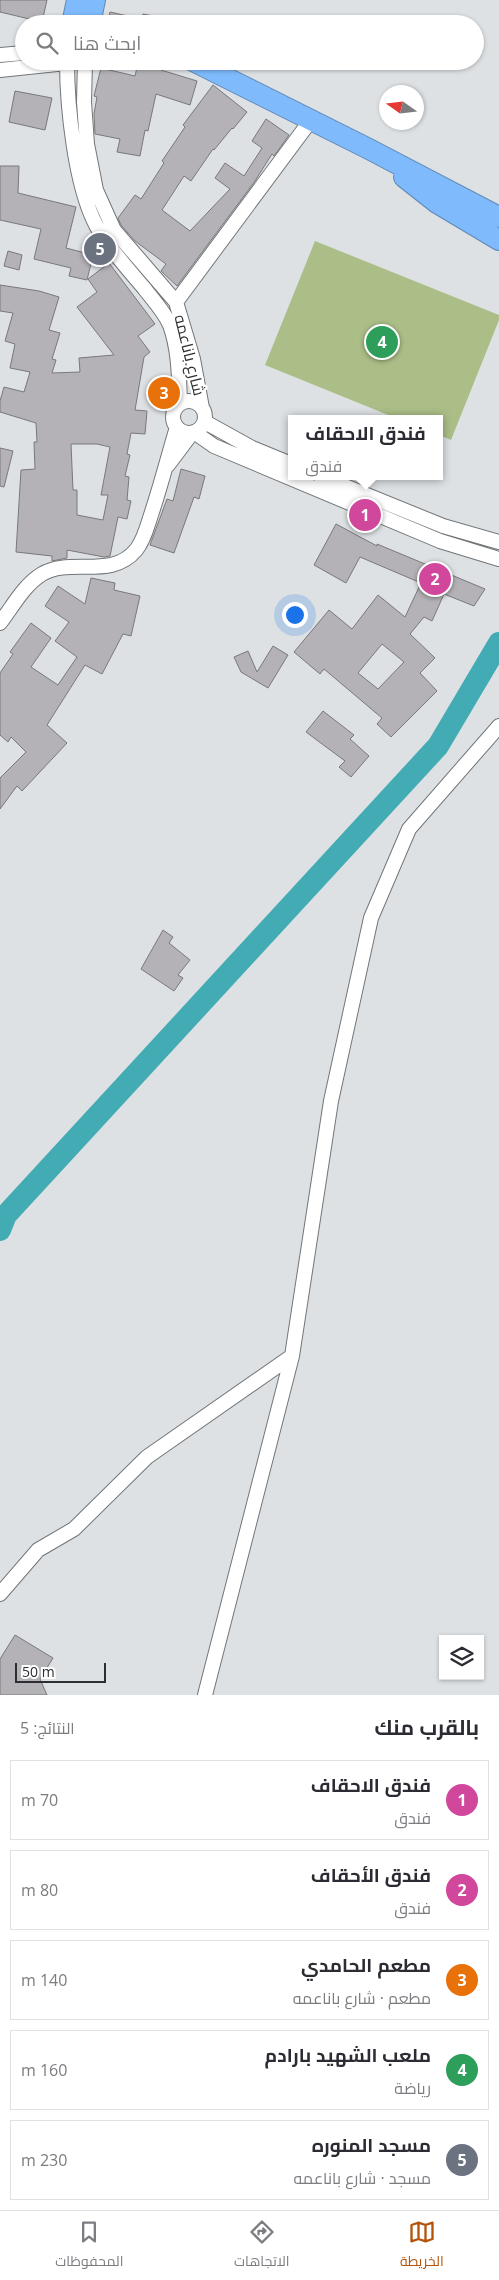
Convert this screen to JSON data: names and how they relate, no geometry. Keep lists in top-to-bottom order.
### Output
{
  "streets": {
    "street": ["شارع باناعمه"]
  },
  "scale_bar": "50 m",
  "north": "left",
  "page": {
    "search": "ابحث هنا",
    "pins": [
      "5",
      "4",
      "3",
      "1",
      "2"
    ],
    "popup": ["فندق الاحقاف", "فندق"],
    "scale": "50 m",
    "heading": ["بالقرب منك", "النتائج: 5"],
    "list": [
      {
        "mark": "1",
        "name": "فندق الاحقاف",
        "note": "فندق",
        "value": "70 m"
      },
      {
        "mark": "2",
        "name": "فندق الأحقاف",
        "note": "فندق",
        "value": "80 m"
      },
      {
        "mark": "3",
        "name": "مطعم الحامدي",
        "note": "مطعم · شارع باناعمه",
        "value": "140 m"
      },
      {
        "mark": "4",
        "name": "ملعب الشهيد بارادم",
        "note": "رياضة",
        "value": "160 m"
      },
      {
        "mark": "5",
        "name": "مسجد المنوره",
        "note": "مسجد · شارع باناعمه",
        "value": "230 m"
      }
    ],
    "nav": ["الخريطة", "الاتجاهات", "المحفوظات"]
  }
}
